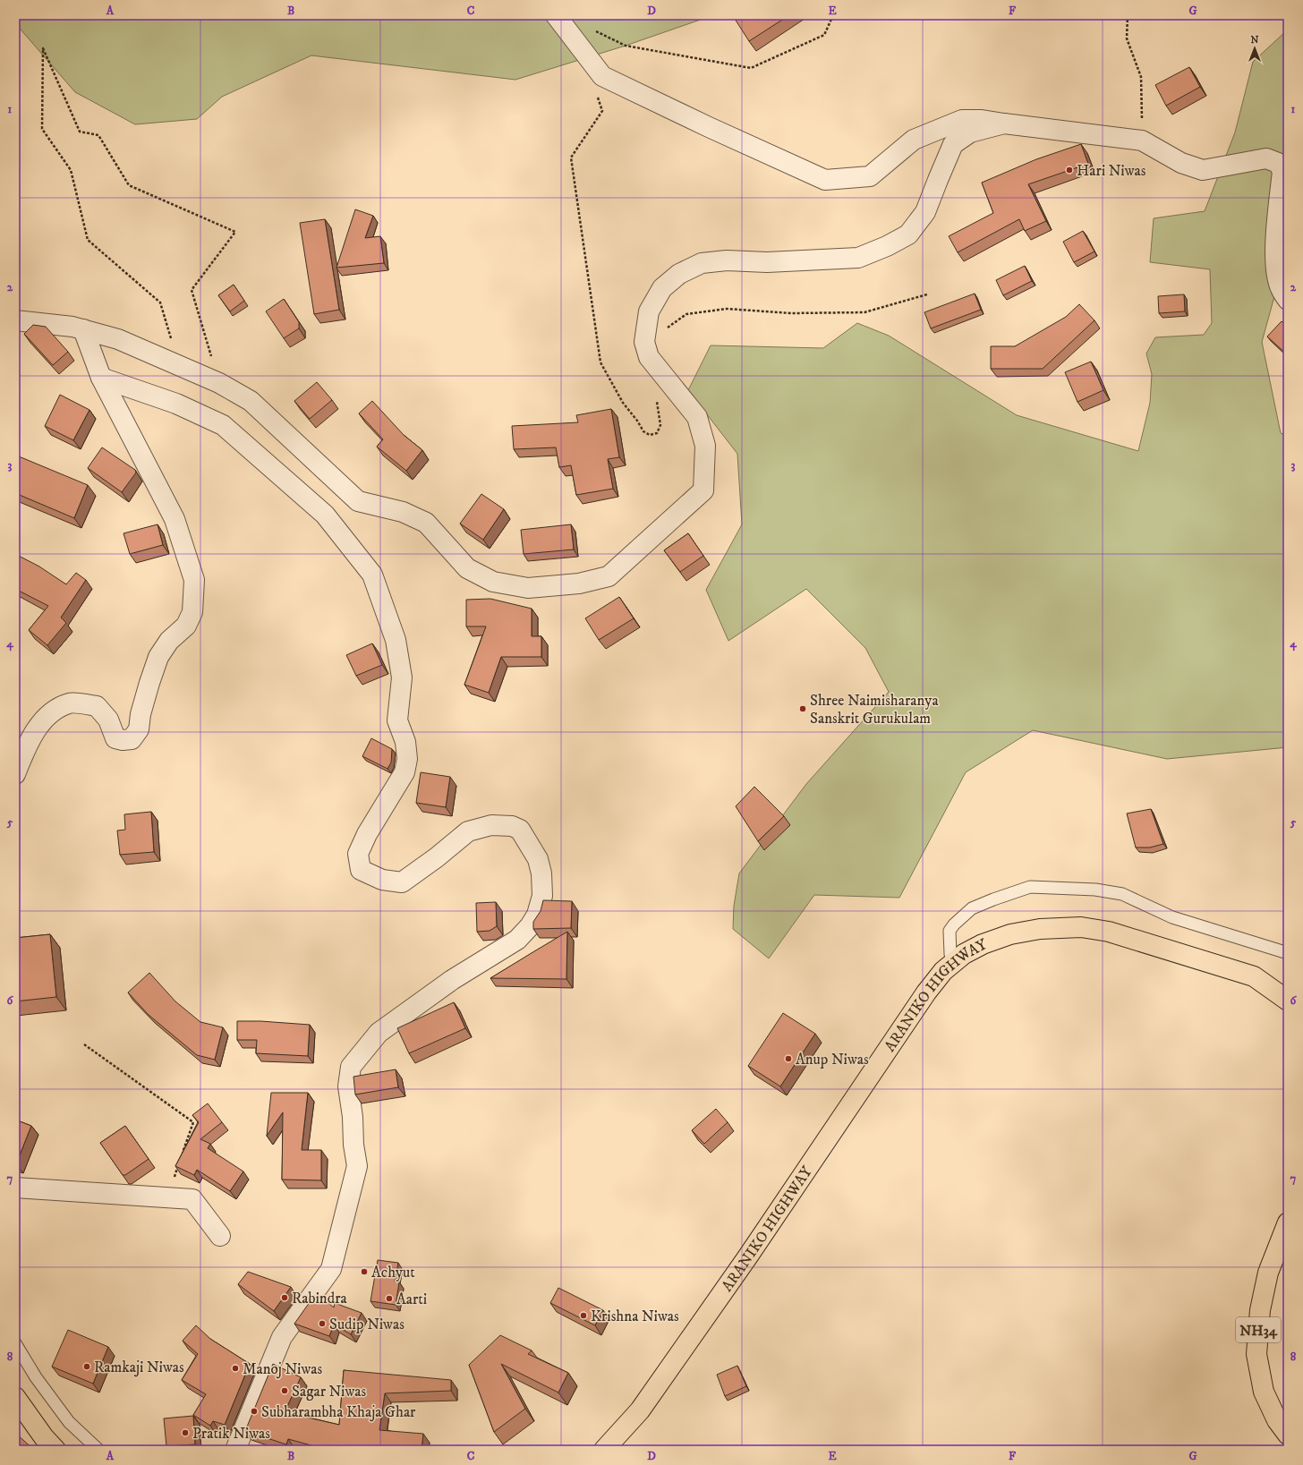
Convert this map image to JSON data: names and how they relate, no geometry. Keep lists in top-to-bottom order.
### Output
{
  "streets": {
    "highway": ["ARANIKO HIGHWAY", "NH34"]
  },
  "places": [
    "Hari Niwas",
    "Shree Naimisharanya Sanskrit Gurukulam",
    "Anup Niwas",
    "Achyut",
    "Rabindra",
    "Aarti",
    "Krishna Niwas",
    "Sudip Niwas",
    "Ramkaji Niwas",
    "Manoj Niwas",
    "Sagar Niwas",
    "Subharambha Khaja Ghar",
    "Pratik Niwas"
  ],
  "north": "top",
  "grid": {
    "columns": [
      "A",
      "B",
      "C",
      "D",
      "E",
      "F",
      "G"
    ],
    "rows": [
      "1",
      "2",
      "3",
      "4",
      "5",
      "6",
      "7",
      "8"
    ]
  }
}
